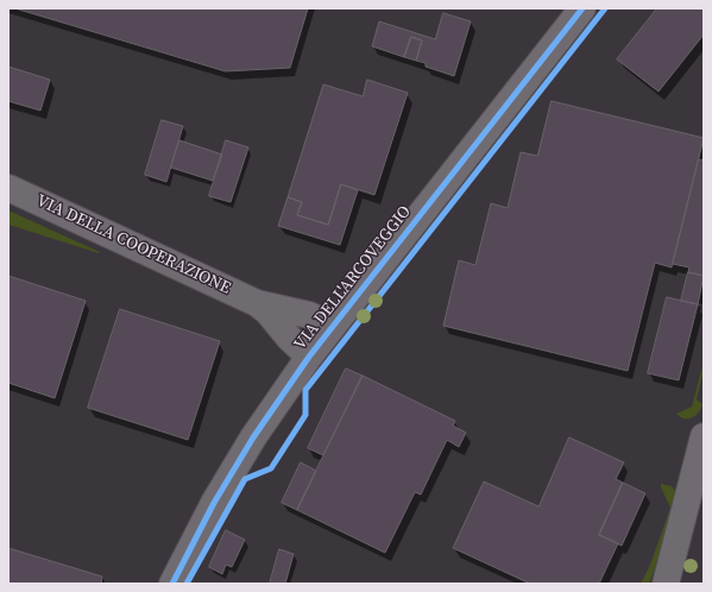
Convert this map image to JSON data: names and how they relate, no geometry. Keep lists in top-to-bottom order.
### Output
{
  "streets": {
    "street": ["VIA DELLA COOPERAZIONE", "VIA DELL'ARCOVEGGIO"]
  },
  "crossings": [
    ["VIA DELLA COOPERAZIONE", "VIA DELL'ARCOVEGGIO"]
  ]
}
